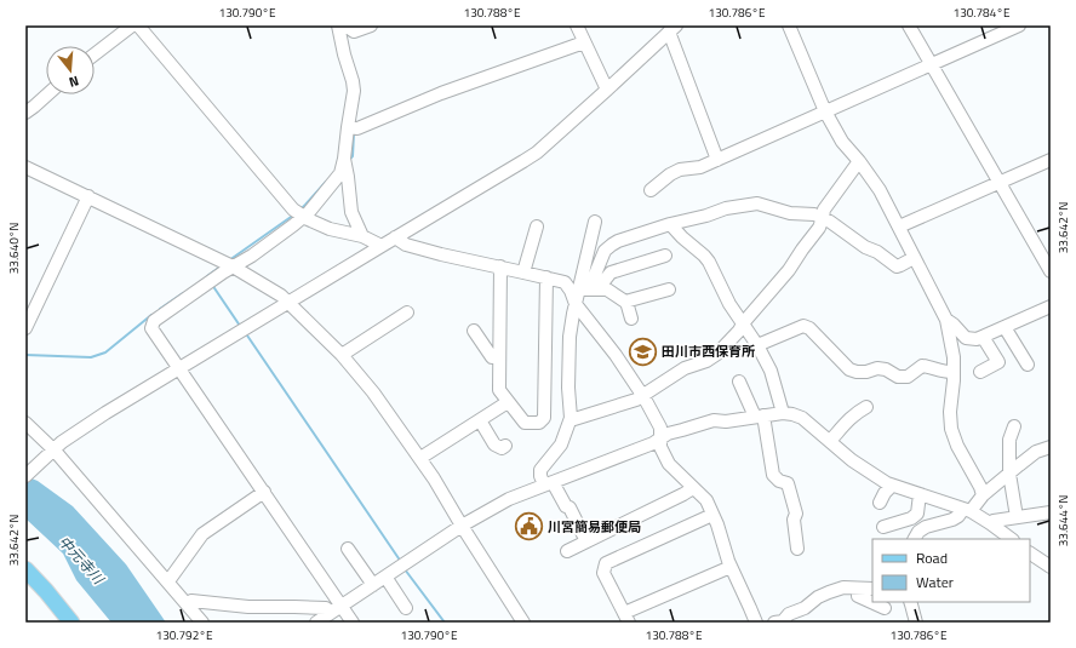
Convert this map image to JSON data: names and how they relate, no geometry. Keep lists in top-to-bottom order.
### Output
{
  "water": ["中元寺川"],
  "places": {
    "school or university": ["田川市西保育所"],
    "public building": ["川宮簡易郵便局"]
  },
  "legend": ["Road", "Water"],
  "north": "bottom",
  "coordinates": [
    "130.790°E",
    "130.788°E",
    "130.786°E",
    "130.784°E",
    "33.642°N",
    "33.640°N",
    "33.644°N",
    "130.792°E"
  ]
}
